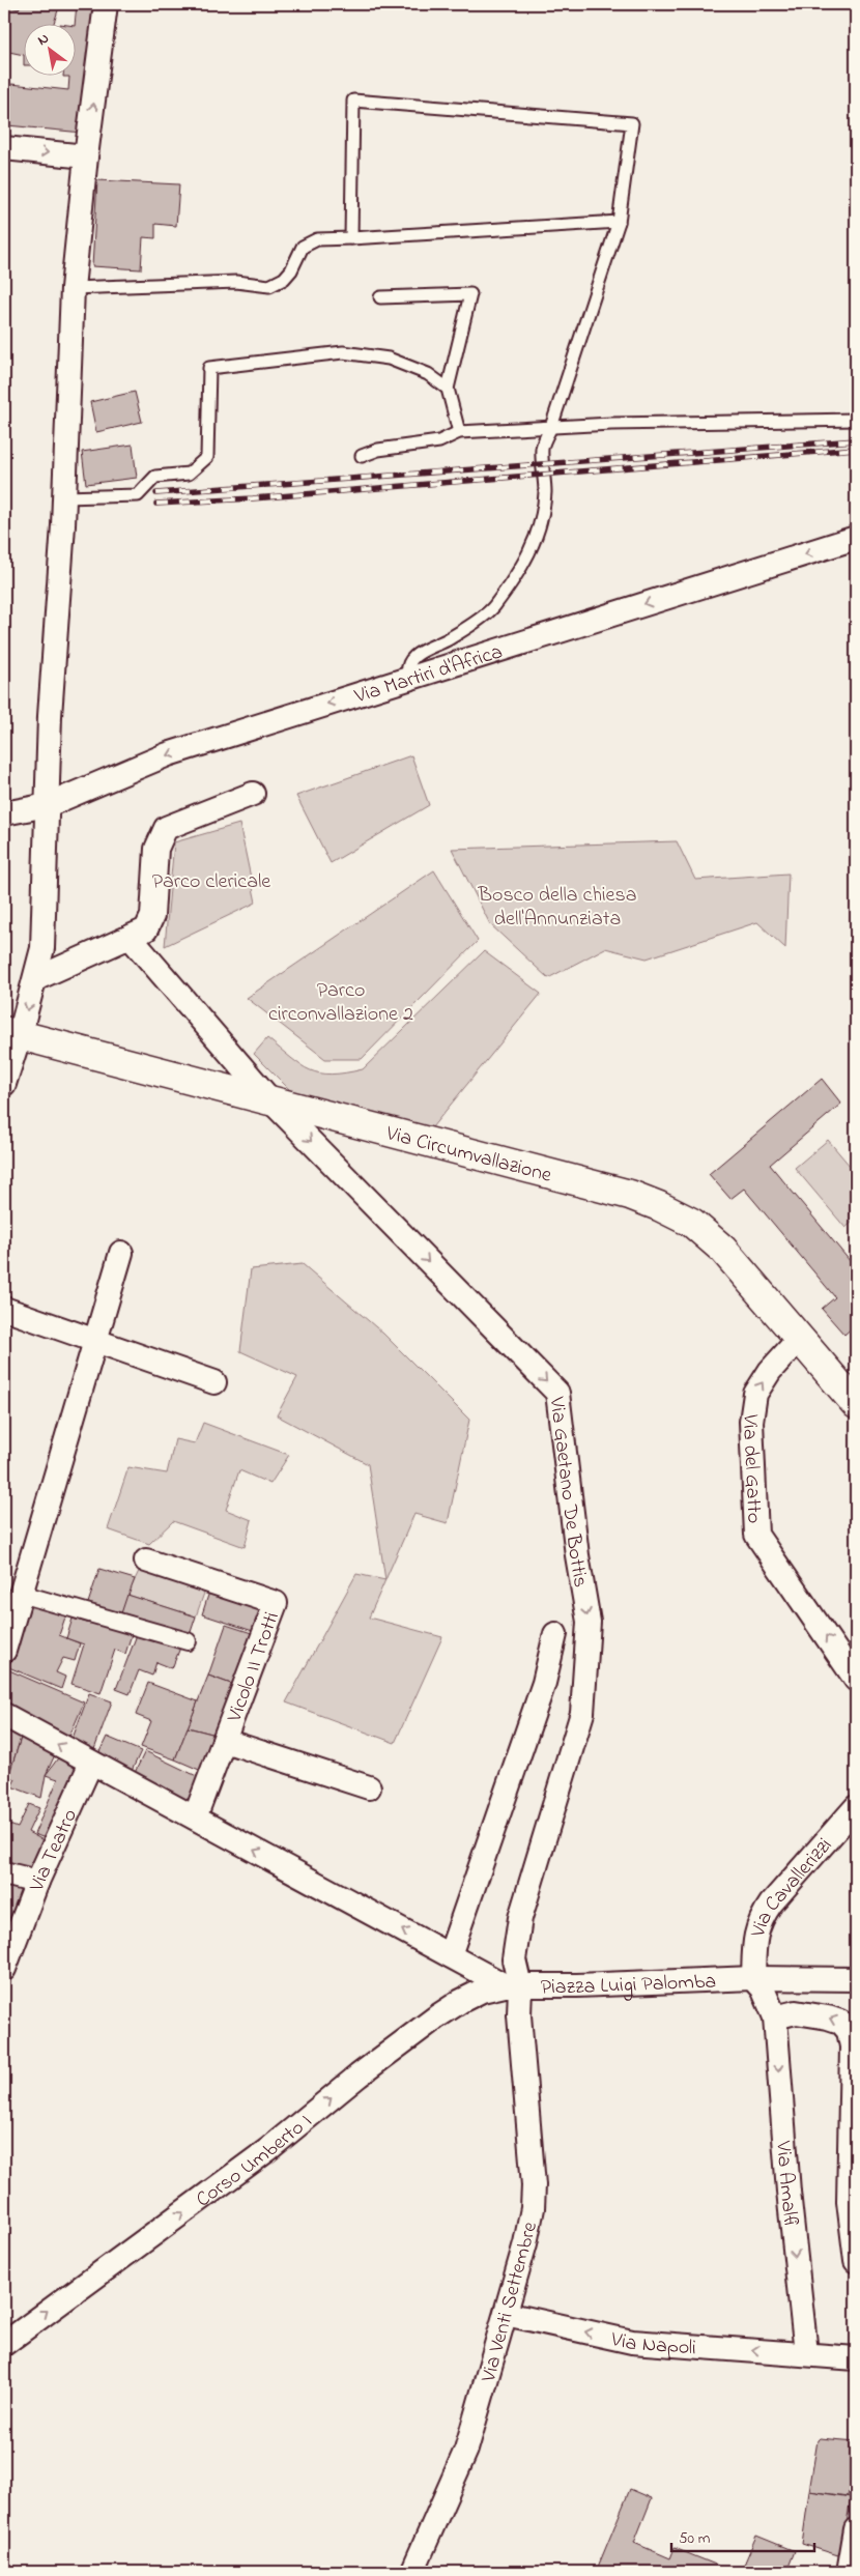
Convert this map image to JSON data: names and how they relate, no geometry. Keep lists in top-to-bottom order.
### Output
{
  "streets": {
    "main road": ["Via Circumvallazione"],
    "street": [
      "Via Martiri d'Africa",
      "Via del Gatto",
      "Via Gaetano De Bottis",
      "Vicolo II Trotti",
      "Via Teatro",
      "Via Cavallerizzi",
      "Piazza Luigi Palomba",
      "Corso Umberto I",
      "Via Amalfi",
      "Via Venti Settembre",
      "Via Napoli"
    ]
  },
  "crossings": [
    ["Via Circumvallazione", "Via del Gatto"],
    ["Via Circumvallazione", "Via Gaetano De Bottis"],
    ["Via Gaetano De Bottis", "Piazza Luigi Palomba"],
    ["Via Gaetano De Bottis", "Corso Umberto I"],
    ["Via Gaetano De Bottis", "Via Venti Settembre"],
    ["Via Cavallerizzi", "Piazza Luigi Palomba"],
    ["Piazza Luigi Palomba", "Corso Umberto I"],
    ["Piazza Luigi Palomba", "Via Amalfi"],
    ["Piazza Luigi Palomba", "Via Venti Settembre"],
    ["Corso Umberto I", "Via Venti Settembre"],
    ["Via Amalfi", "Via Napoli"],
    ["Via Venti Settembre", "Via Napoli"]
  ],
  "one_way": [
    "Via Martiri d'Africa",
    "Via del Gatto",
    "Via Gaetano De Bottis",
    "Corso Umberto I",
    "Via Amalfi",
    "Via Napoli"
  ],
  "parks": ["Parco clericale", "Bosco della chiesa dell'Annunziata", "Parco circonvallazione 2"],
  "scale_bar": "50 m",
  "north": "top left"
}
